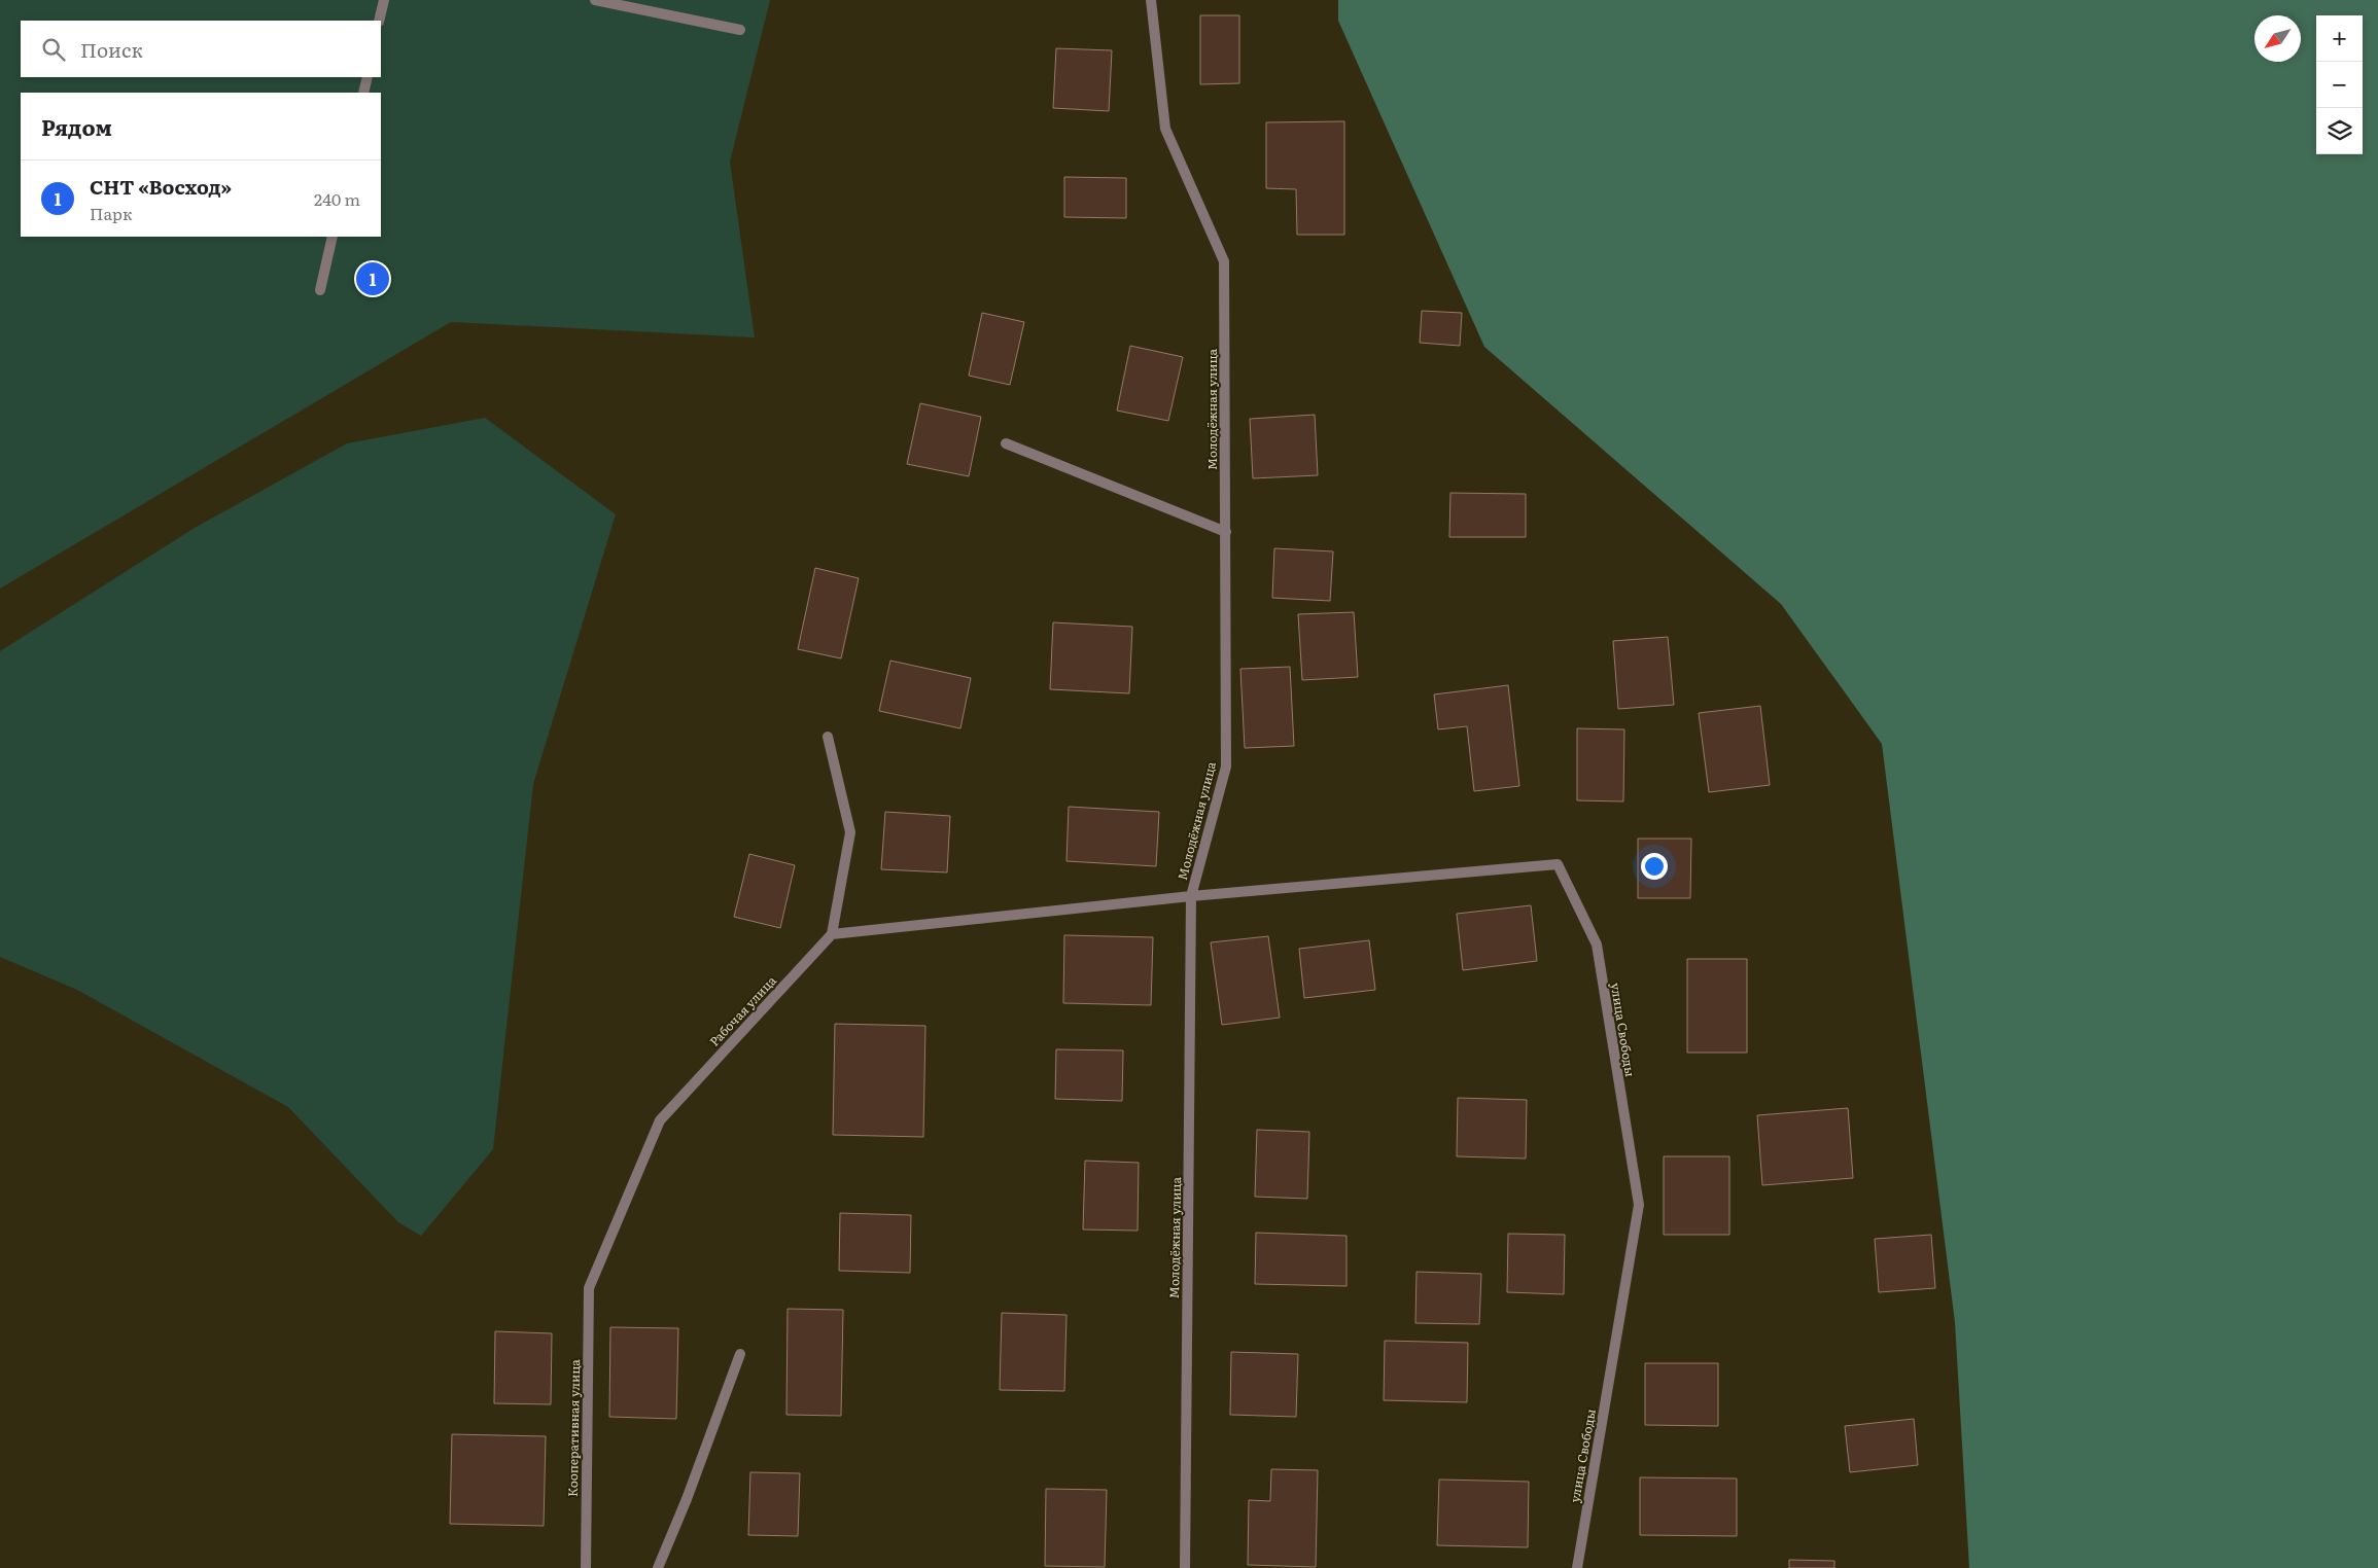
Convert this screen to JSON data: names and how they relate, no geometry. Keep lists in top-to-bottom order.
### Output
{
  "streets": {
    "street": [
      "Молодёжная улица",
      "Рабочая улица",
      "улица Свободы",
      "Кооперативная улица"
    ]
  },
  "crossings": [
    ["Молодёжная улица", "улица Свободы"],
    ["Рабочая улица", "Кооперативная улица"]
  ],
  "north": "bottom left",
  "page": {
    "map_buttons": ["+", "−"],
    "search": "Поиск",
    "heading": "Рядом",
    "list": [
      {
        "mark": "1",
        "name": "СНТ «Восход»",
        "note": "Парк",
        "value": "240 m"
      }
    ],
    "pins": "1"
  }
}
